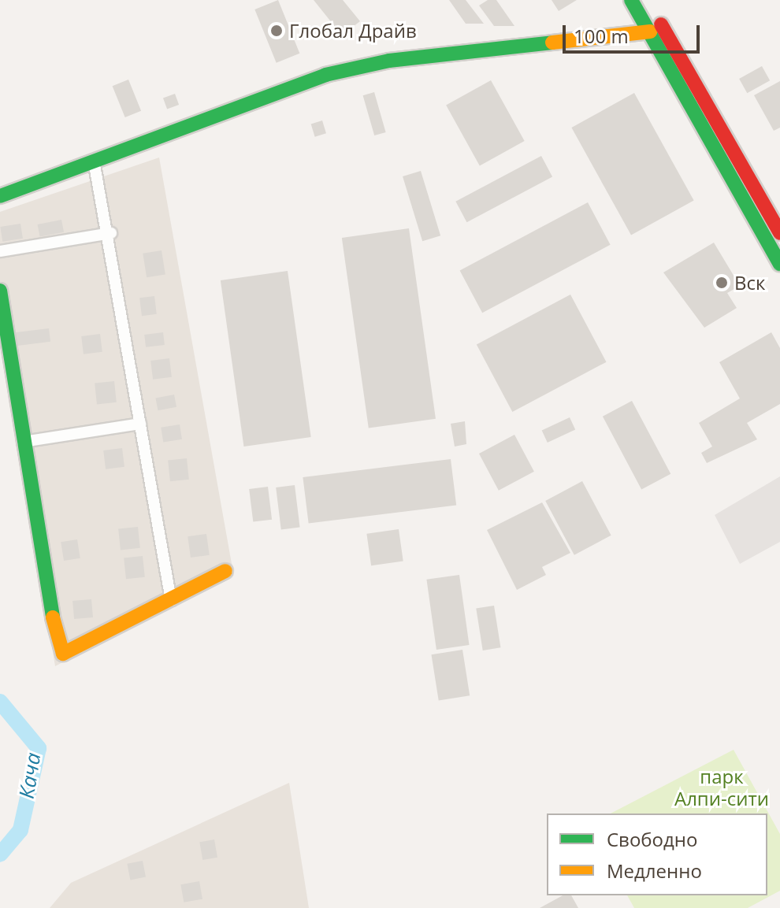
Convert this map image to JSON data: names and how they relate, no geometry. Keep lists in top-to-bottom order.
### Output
{
  "water": ["Кача"],
  "parks": ["парк Алпи-сити"],
  "places": ["Глобал Драйв", "Вск"],
  "legend": ["Свободно", "Медленно"],
  "scale_bar": "100 m"
}
